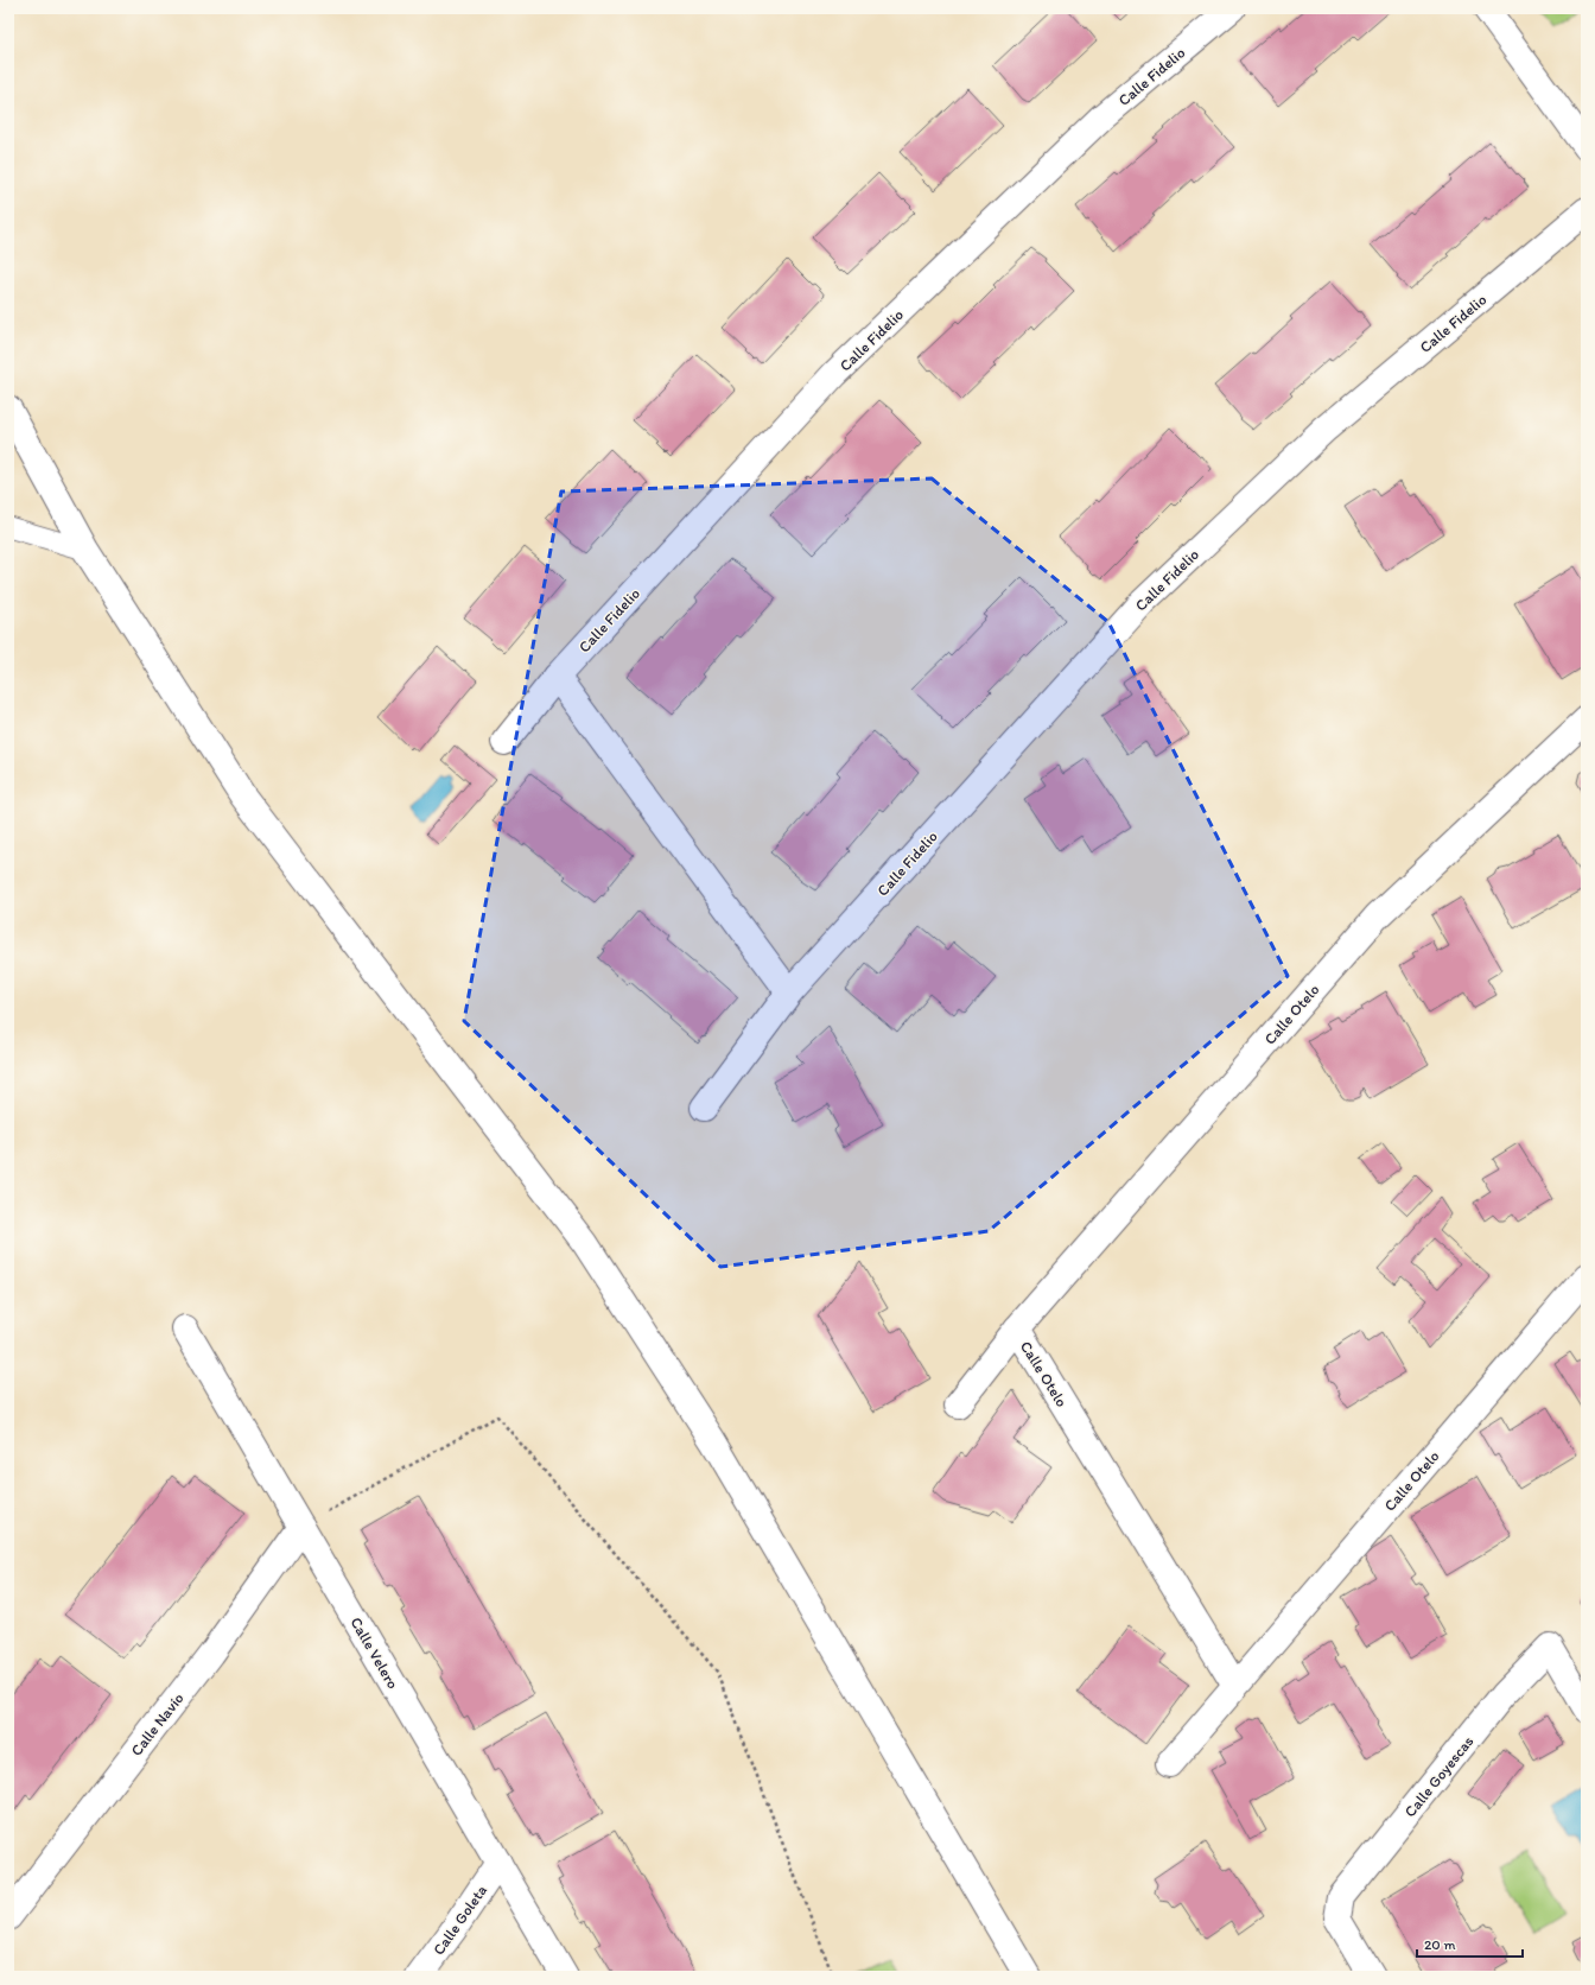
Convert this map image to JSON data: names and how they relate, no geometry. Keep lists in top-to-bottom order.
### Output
{
  "streets": {
    "street": [
      "Calle Fidelio",
      "Calle Otelo",
      "Calle Velero",
      "Calle Navío",
      "Calle Goyescas",
      "Calle Goleta"
    ]
  },
  "crossings": [
    ["Calle Velero", "Calle Navío"],
    ["Calle Velero", "Calle Goleta"]
  ],
  "scale_bar": "20 m"
}
